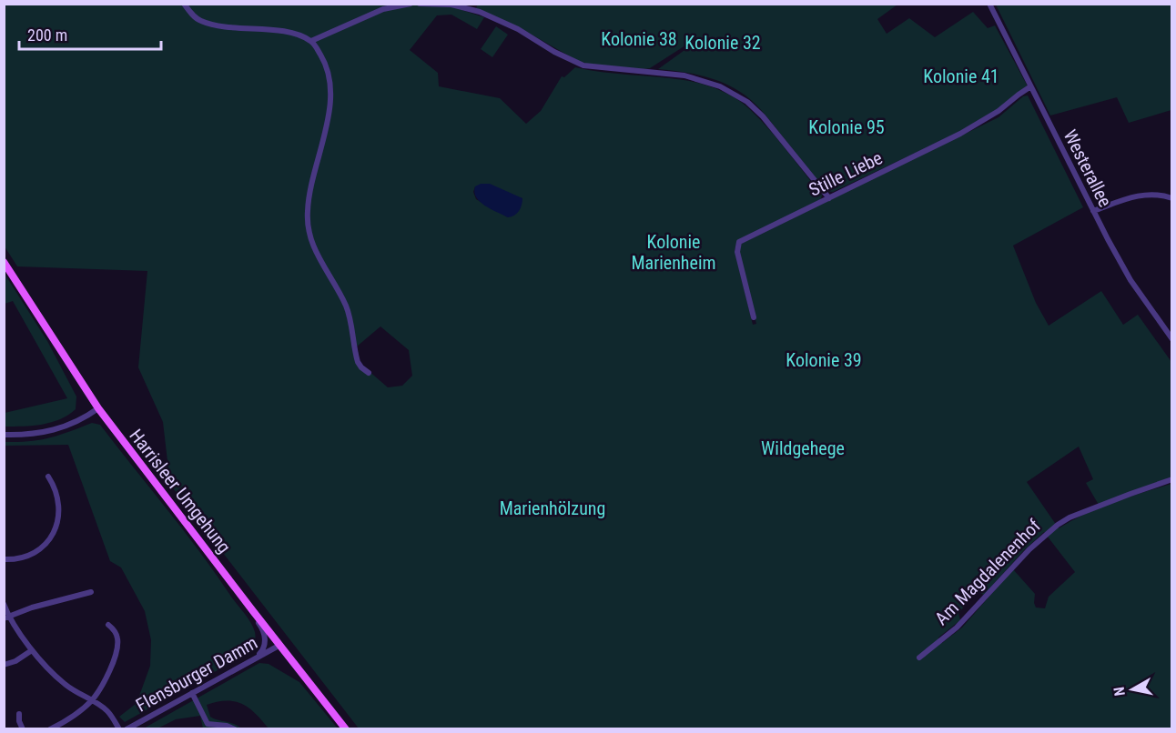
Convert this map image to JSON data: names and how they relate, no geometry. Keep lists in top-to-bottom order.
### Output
{
  "streets": {
    "main road": ["Harrisleer Umgehung"],
    "street": [
      "Westerallee",
      "Stille Liebe",
      "Am Magdalenenhof",
      "Flensburger Damm"
    ]
  },
  "crossings": [
    ["Westerallee", "Stille Liebe"],
    ["Harrisleer Umgehung", "Flensburger Damm"]
  ],
  "parks": [
    "Kolonie 38",
    "Kolonie 32",
    "Kolonie 41",
    "Kolonie 95",
    "Kolonie Marienheim",
    "Kolonie 39",
    "Wildgehege",
    "Marienhölzung"
  ],
  "scale_bar": "200 m",
  "north": "left"
}
